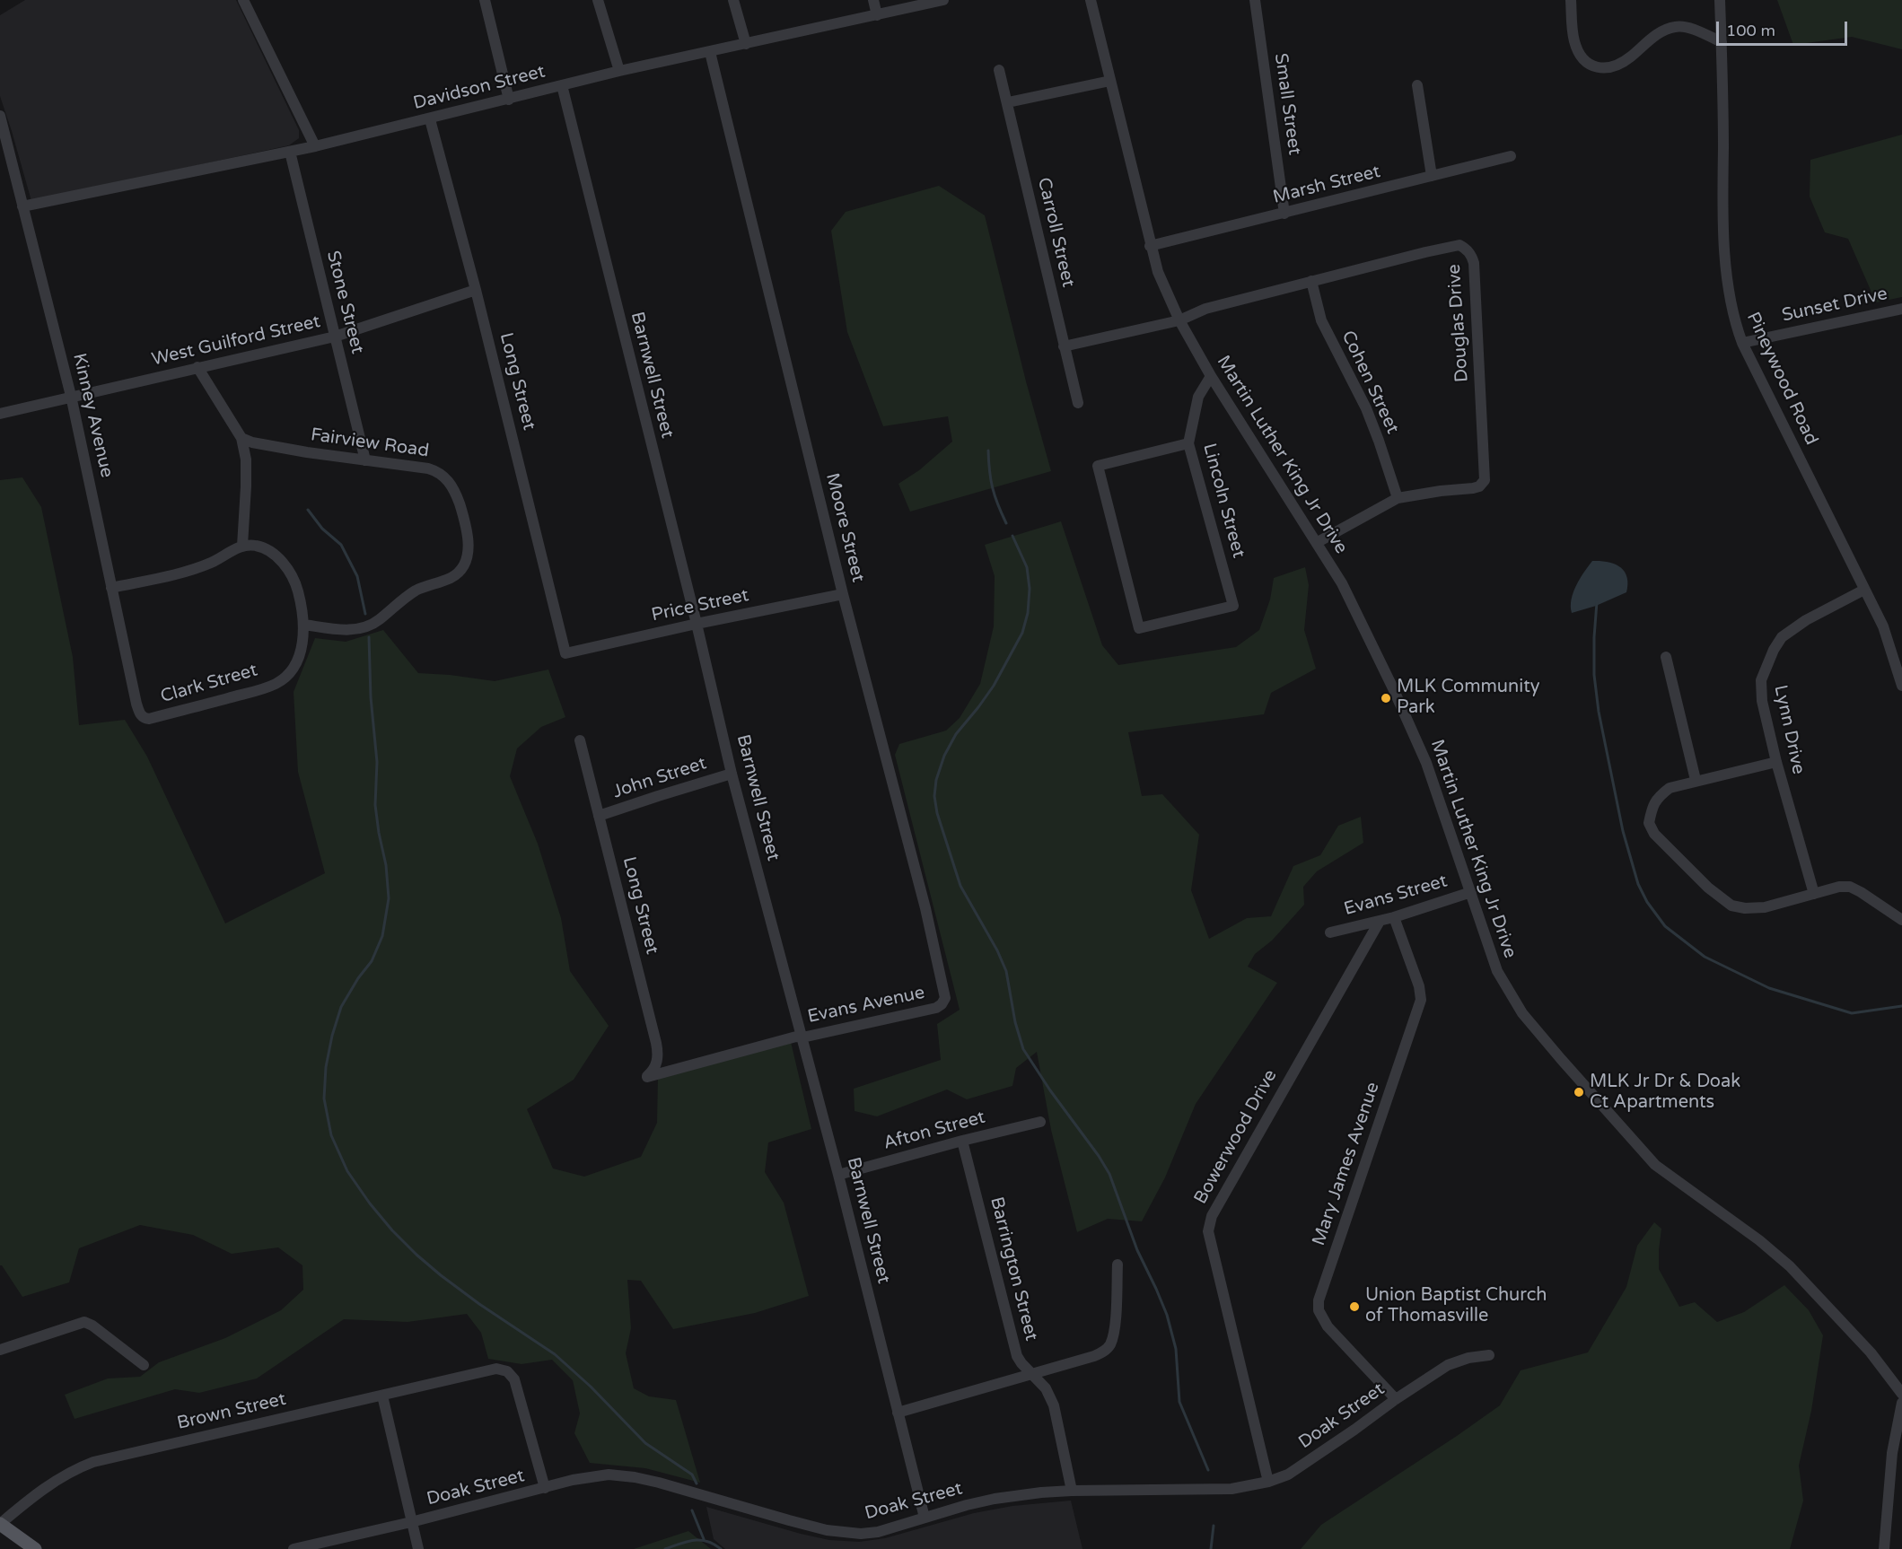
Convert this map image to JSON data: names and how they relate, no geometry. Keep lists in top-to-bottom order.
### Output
{
  "streets": {
    "street": [
      "Davidson Street",
      "Small Street",
      "Marsh Street",
      "Carroll Street",
      "Stone Street",
      "Sunset Drive",
      "Douglas Drive",
      "West Guilford Street",
      "Barnwell Street",
      "Pineywood Road",
      "Long Street",
      "Cohen Street",
      "Kinney Avenue",
      "Fairview Road",
      "Martin Luther King Jr Drive",
      "Lincoln Street",
      "Moore Street",
      "Price Street",
      "Clark Street",
      "Lynn Drive",
      "John Street",
      "Evans Street",
      "Evans Avenue",
      "Afton Street",
      "Bowerwood Drive",
      "Mary James Avenue",
      "Barrington Street",
      "Brown Street",
      "Doak Street"
    ]
  },
  "crossings": [
    ["Davidson Street", "Stone Street"],
    ["Davidson Street", "Barnwell Street"],
    ["Davidson Street", "Long Street"],
    ["Davidson Street", "Kinney Avenue"],
    ["Davidson Street", "Moore Street"],
    ["Small Street", "Marsh Street"],
    ["Marsh Street", "Martin Luther King Jr Drive"],
    ["Carroll Street", "Douglas Drive"],
    ["Stone Street", "West Guilford Street"],
    ["Stone Street", "Fairview Road"],
    ["Sunset Drive", "Pineywood Road"],
    ["Douglas Drive", "Cohen Street"],
    ["Douglas Drive", "Martin Luther King Jr Drive"],
    ["West Guilford Street", "Long Street"],
    ["West Guilford Street", "Kinney Avenue"],
    ["Barnwell Street", "Price Street"],
    ["Barnwell Street", "John Street"],
    ["Barnwell Street", "Evans Avenue"],
    ["Barnwell Street", "Afton Street"],
    ["Barnwell Street", "Doak Street"],
    ["Pineywood Road", "Lynn Drive"],
    ["Long Street", "Price Street"],
    ["Long Street", "John Street"],
    ["Long Street", "Evans Avenue"],
    ["Kinney Avenue", "Clark Street"],
    ["Fairview Road", "Clark Street"],
    ["Martin Luther King Jr Drive", "Lincoln Street"],
    ["Martin Luther King Jr Drive", "Evans Street"],
    ["Moore Street", "Price Street"],
    ["Moore Street", "Evans Avenue"],
    ["Evans Street", "Bowerwood Drive"],
    ["Evans Street", "Mary James Avenue"],
    ["Afton Street", "Barrington Street"],
    ["Bowerwood Drive", "Doak Street"],
    ["Mary James Avenue", "Doak Street"],
    ["Barrington Street", "Doak Street"],
    ["Brown Street", "Doak Street"]
  ],
  "places": ["MLK Community Park", "MLK Jr Dr & Doak Ct Apartments", "Union Baptist Church of Thomasville"],
  "scale_bar": "100 m"
}
